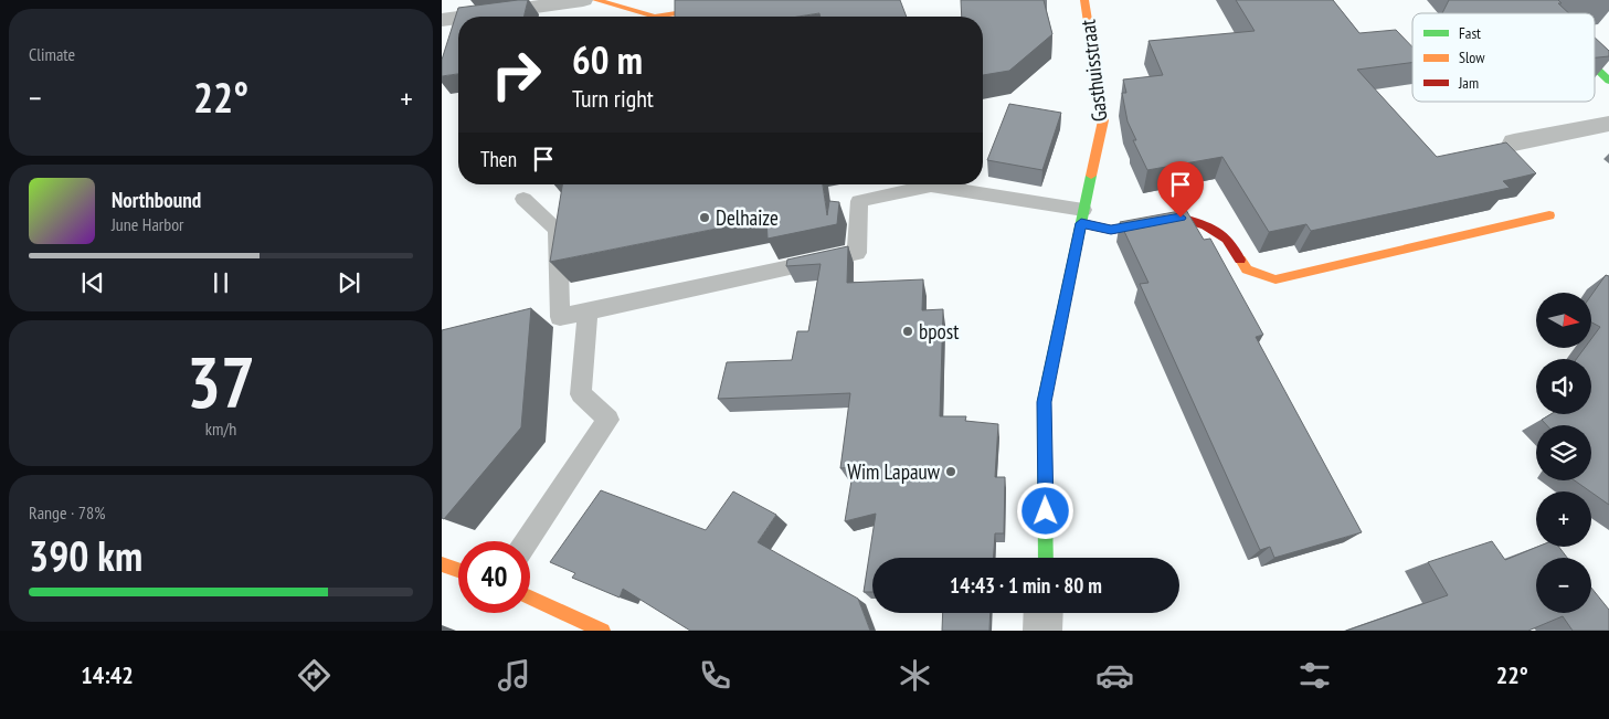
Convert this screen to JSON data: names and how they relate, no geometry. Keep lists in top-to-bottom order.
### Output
{
  "streets": {
    "street": ["Gasthuisstraat"]
  },
  "places": ["Delhaize", "bpost", "Wim Lapauw"],
  "legend": ["Fast", "Slow", "Jam"],
  "north": "right",
  "page": {
    "tile": [
      "Climate",
      ["37", "km/h"],
      ["Range · 78%", "390 km"]
    ],
    "turn": ["60 m", "Turn right"],
    "heat": ["−", "22°", "+"],
    "then": "Then",
    "song": ["Northbound", "June Harbor"],
    "map_buttons": ["+", "−"],
    "limit": "40",
    "trip": "14:43 · 1 min · 80 m",
    "tabs": ["14:42", "22°"]
  }
}
